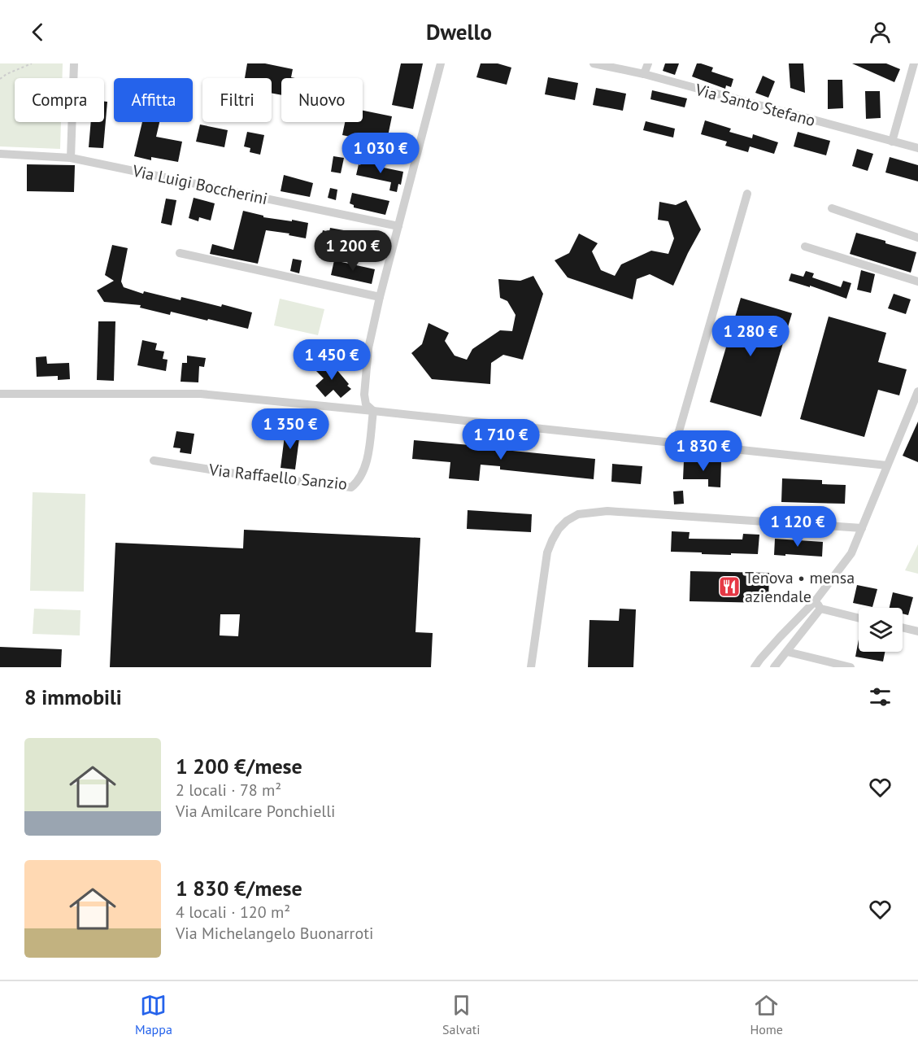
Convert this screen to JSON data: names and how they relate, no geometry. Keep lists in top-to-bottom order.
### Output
{
  "streets": {
    "street": ["Via Santo Stefano", "Via Luigi Boccherini", "Via Raffaello Sanzio"]
  },
  "places": {
    "restaurant": ["Tenova • mensa aziendale"]
  },
  "page": {
    "header": "Dwello",
    "chip": [
      "Compra",
      "Affitta",
      "Filtri",
      "Nuovo"
    ],
    "price": [
      "1 030 €",
      "1 200 €",
      "1 280 €",
      "1 450 €",
      "1 350 €",
      "1 710 €",
      "1 830 €",
      "1 120 €"
    ],
    "heading": "8 immobili",
    "list": [
      {
        "name": "1 200 €/mese",
        "note": "2 locali · 78 m² · Via Amilcare Ponchielli"
      },
      {
        "name": "1 830 €/mese",
        "note": "4 locali · 120 m² · Via Michelangelo Buonarroti"
      }
    ],
    "tabs": ["Mappa", "Salvati", "Home"]
  }
}
